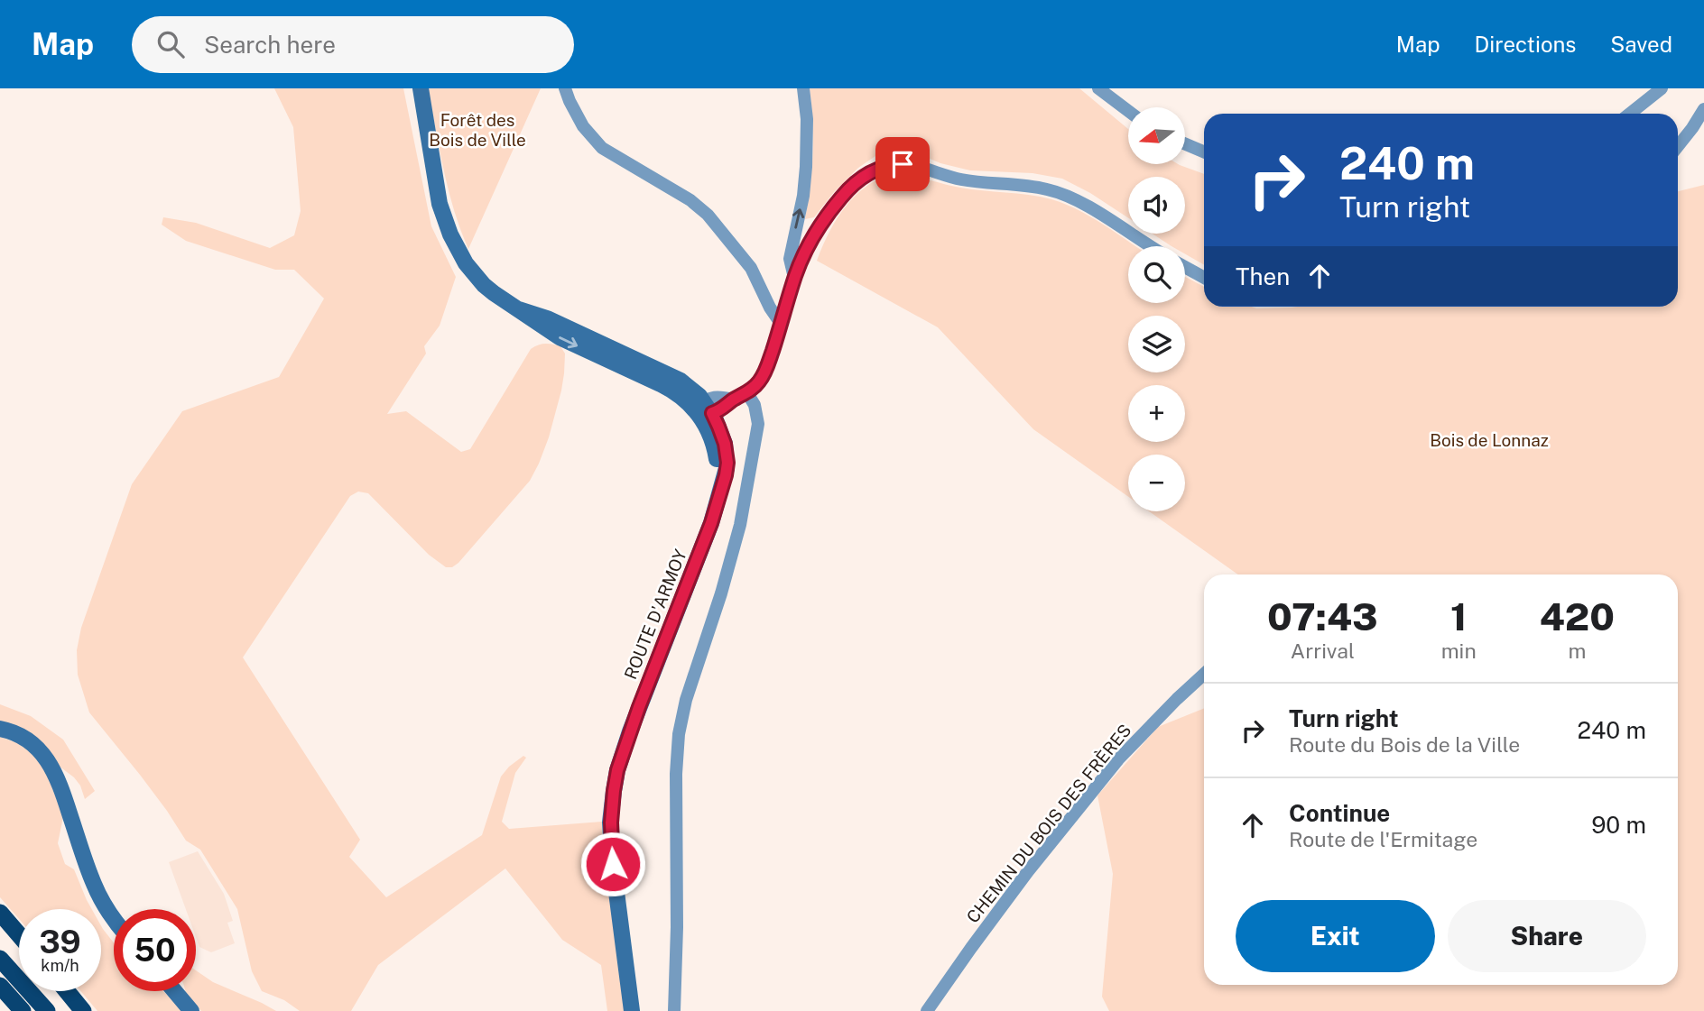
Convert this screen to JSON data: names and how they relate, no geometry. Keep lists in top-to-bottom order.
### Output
{
  "streets": {
    "main road": ["ROUTE D'ARMOY"],
    "street": ["CHEMIN DU BOIS DES FRÈRES"]
  },
  "parks": ["Forêt des Bois de Ville", "Bois de Lonnaz"],
  "north": "left",
  "page": {
    "header": "Map",
    "search": "Search here",
    "nav": ["Map", "Directions", "Saved"],
    "map_buttons": ["+", "−"],
    "turn": ["240 m", "Turn right"],
    "then": "Then",
    "eta": [
      "07:43",
      "Arrival",
      "1",
      "min",
      "420",
      "m"
    ],
    "list": [
      {
        "name": "Turn right",
        "note": "Route du Bois de la Ville",
        "value": "240 m"
      },
      {
        "name": "Continue",
        "note": "Route de l'Ermitage",
        "value": "90 m"
      }
    ],
    "buttons": ["Exit", "Share"],
    "speed": "39 km/h",
    "limit": "50"
  }
}
